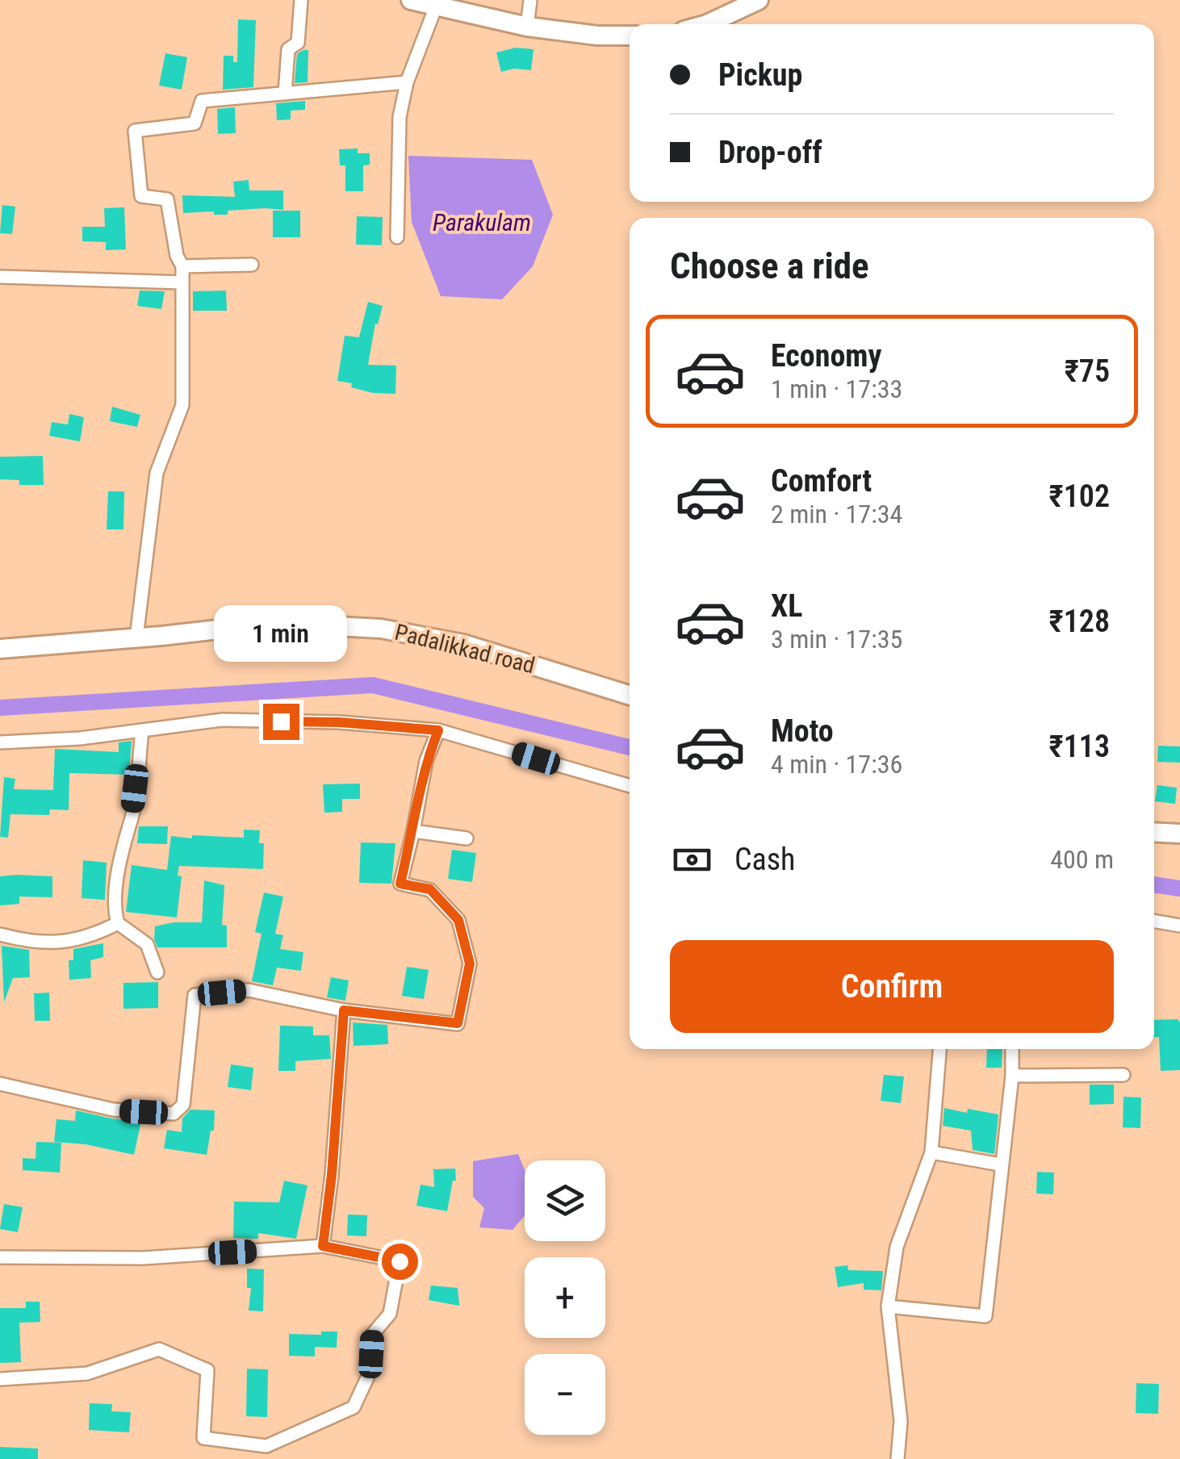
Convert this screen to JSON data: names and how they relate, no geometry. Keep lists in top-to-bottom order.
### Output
{
  "streets": {
    "street": ["Padalikkad road"]
  },
  "water": ["Parakulam"],
  "page": {
    "banner": ["Pickup", "Drop-off"],
    "heading": "Choose a ride",
    "list": [
      {
        "name": "Economy",
        "note": "1 min · 17:33",
        "value": "₹75"
      },
      {
        "name": "Comfort",
        "note": "2 min · 17:34",
        "value": "₹102"
      },
      {
        "name": "XL",
        "note": "3 min · 17:35",
        "value": "₹128"
      },
      {
        "name": "Moto",
        "note": "4 min · 17:36",
        "value": "₹113"
      }
    ],
    "bubble": "1 min",
    "pay": ["Cash", "400 m"],
    "buttons": "Confirm",
    "map_buttons": ["+", "−"]
  }
}
